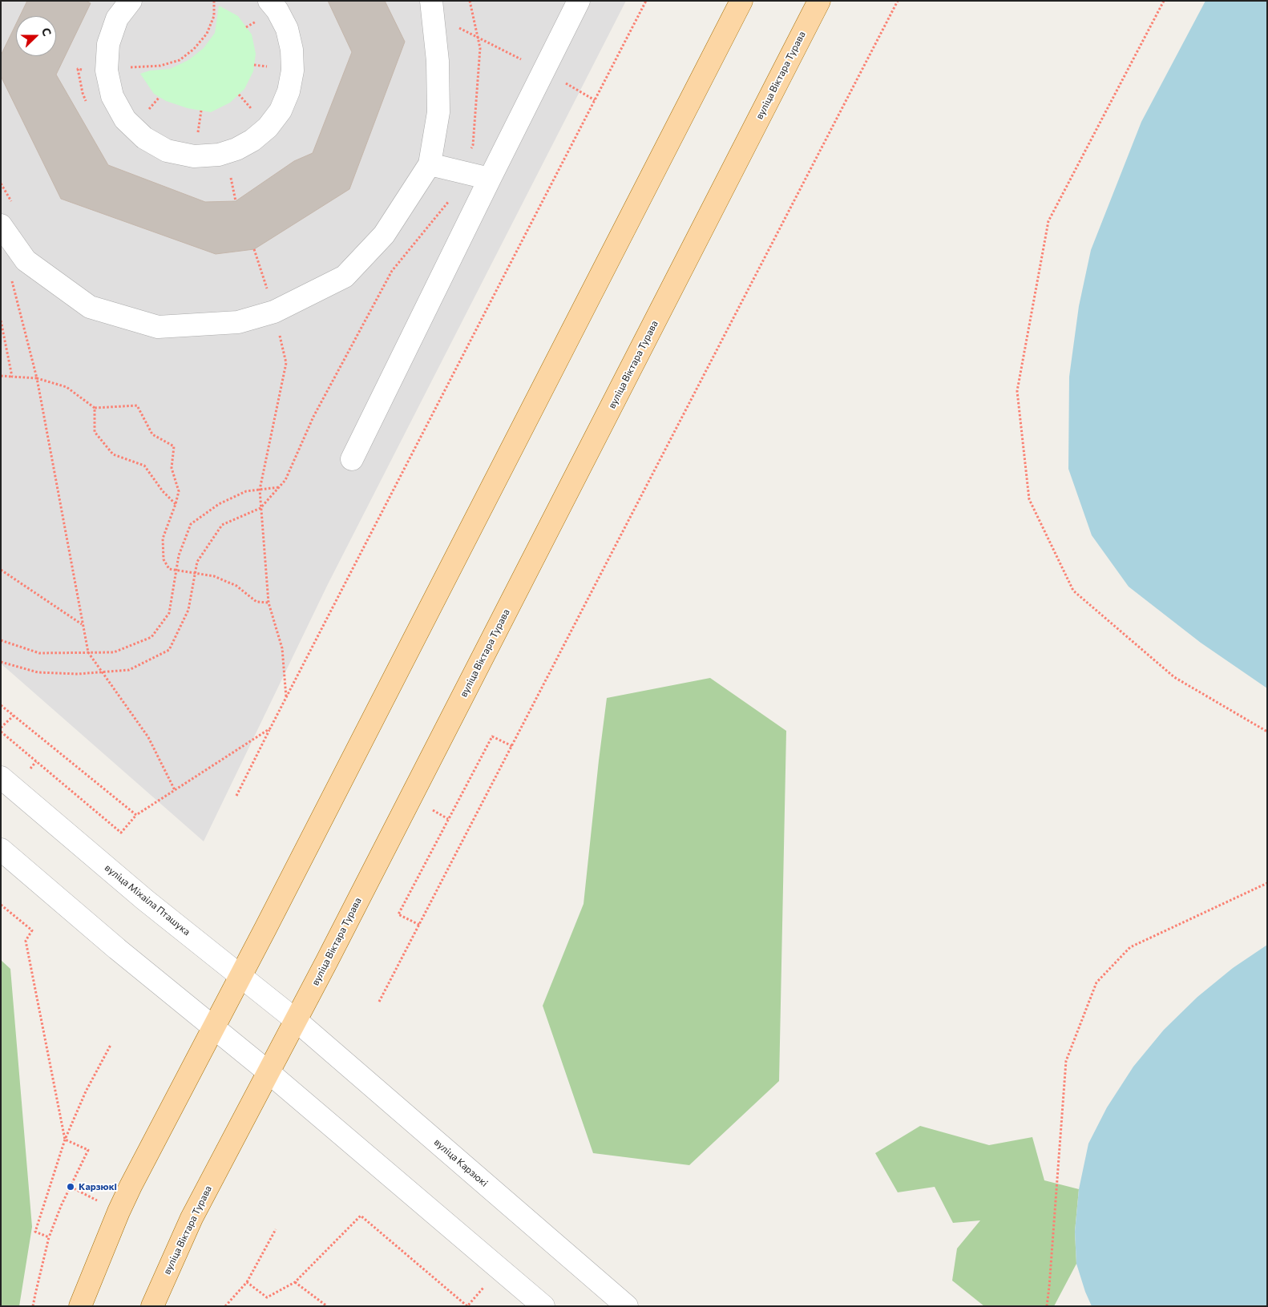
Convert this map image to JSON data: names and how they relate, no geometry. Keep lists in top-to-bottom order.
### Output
{
  "streets": {
    "main road": ["вуліца Віктара Турава"],
    "street": ["вуліца Міхаіла Пташука", "вуліца Карзюкі"]
  },
  "crossings": [
    ["вуліца Віктара Турава", "вуліца Міхаіла Пташука"],
    ["вуліца Віктара Турава", "вуліца Карзюкі"],
    ["вуліца Міхаіла Пташука", "вуліца Карзюкі"]
  ],
  "places": ["Карзюкі"],
  "north": "right"
}
